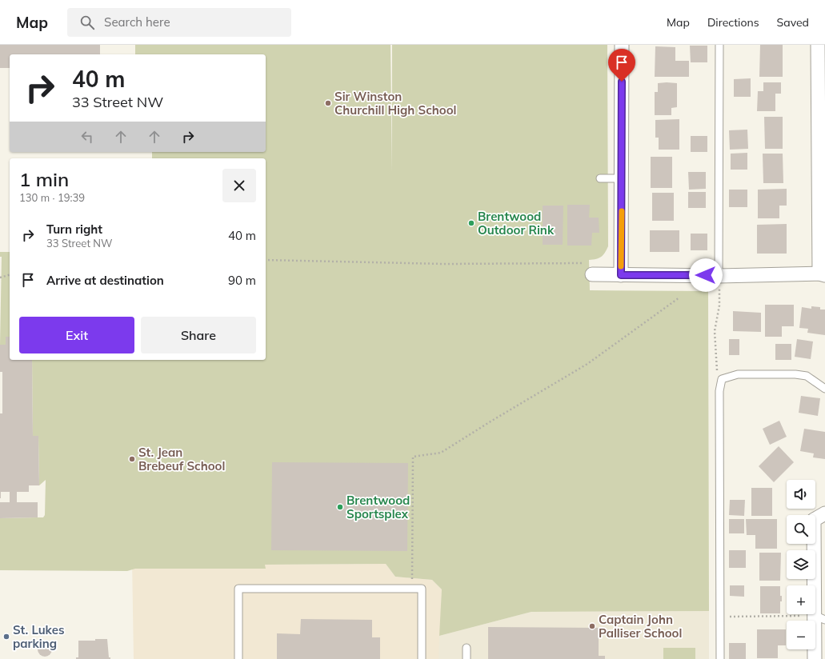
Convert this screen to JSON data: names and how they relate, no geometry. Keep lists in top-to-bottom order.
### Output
{
  "places": [
    "Sir Winston Churchill High School",
    "Brentwood Outdoor Rink",
    "St. Jean Brebeuf School",
    "Brentwood Sportsplex",
    "Captain John Palliser School",
    "St. Lukes parking"
  ],
  "page": {
    "header": "Map",
    "search": "Search here",
    "nav": ["Map", "Directions", "Saved"],
    "turn": ["40 m", "33 Street NW"],
    "heading": ["1 min", "130 m · 19:39"],
    "list": [
      {
        "name": "Turn right",
        "note": "33 Street NW",
        "value": "40 m"
      },
      {
        "name": "Arrive at destination",
        "value": "90 m"
      }
    ],
    "buttons": ["Exit", "Share"],
    "map_buttons": ["+", "−"]
  }
}
